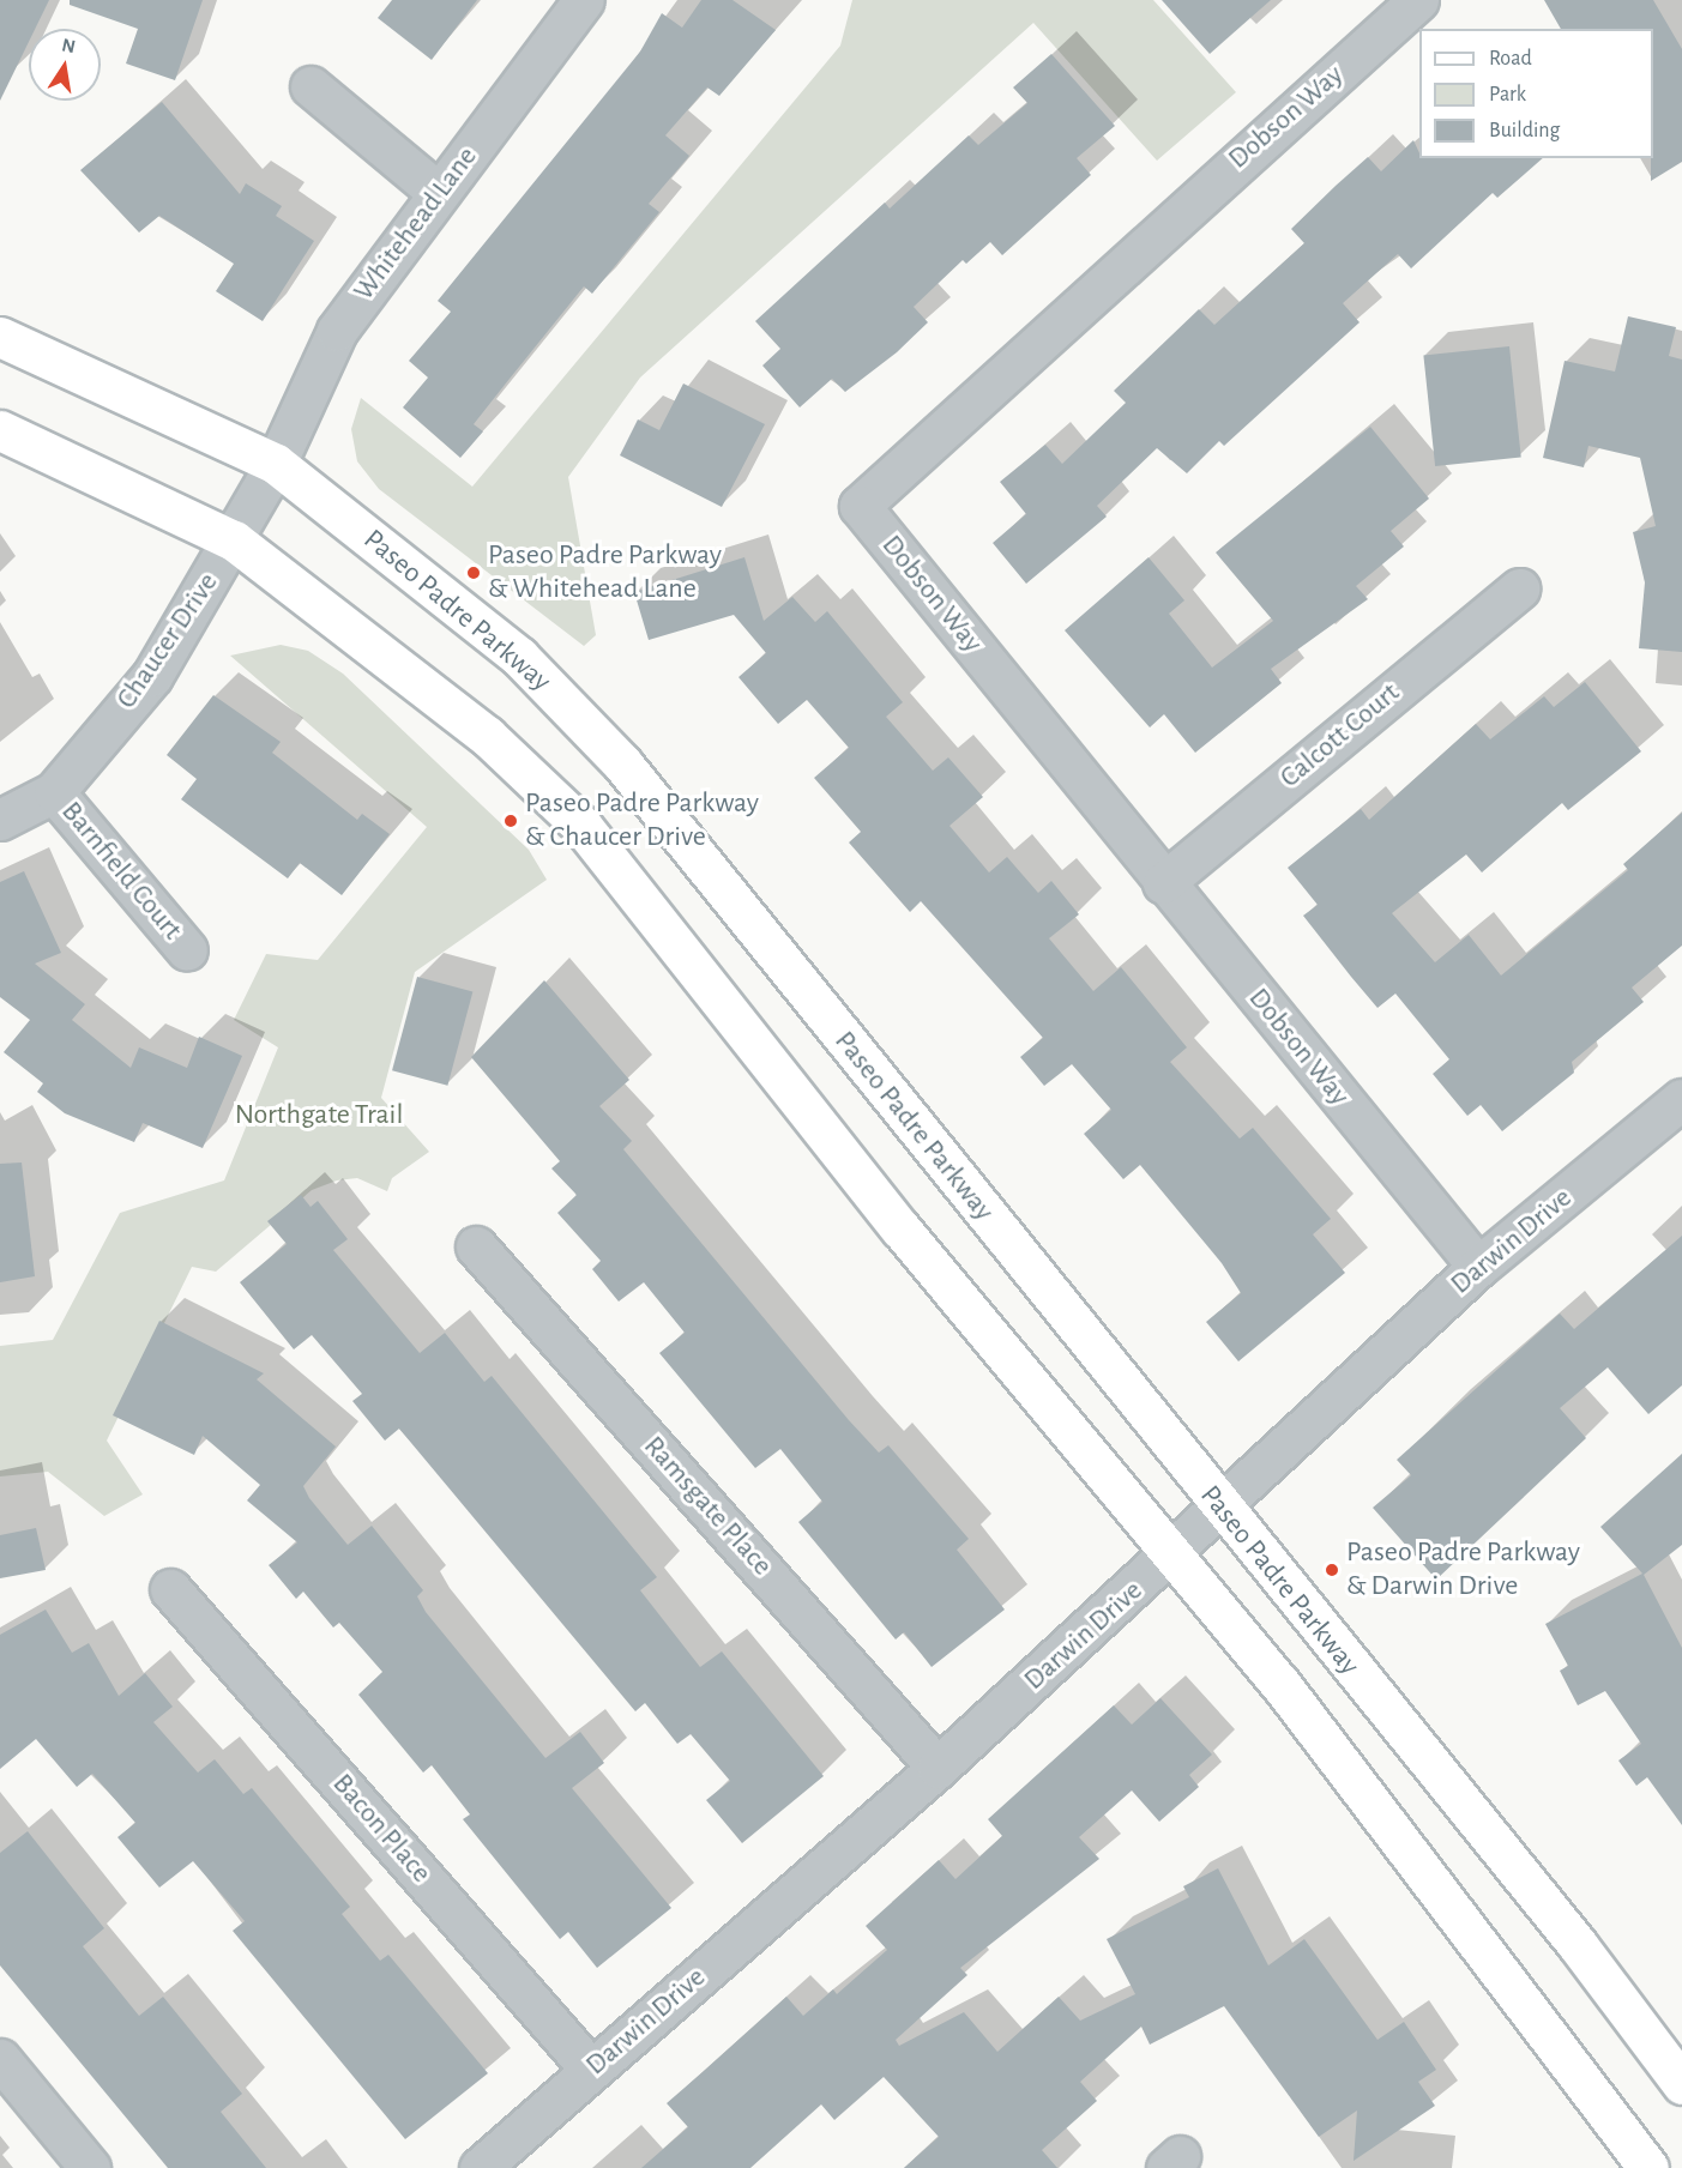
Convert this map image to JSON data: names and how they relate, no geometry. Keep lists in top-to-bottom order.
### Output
{
  "streets": {
    "main road": ["Paseo Padre Parkway"],
    "street": [
      "Dobson Way",
      "Whitehead Lane",
      "Chaucer Drive",
      "Calcott Court",
      "Barnfield Court",
      "Darwin Drive",
      "Ramsgate Place",
      "Bacon Place"
    ]
  },
  "crossings": [
    ["Dobson Way", "Calcott Court"],
    ["Dobson Way", "Darwin Drive"],
    ["Whitehead Lane", "Paseo Padre Parkway"],
    ["Whitehead Lane", "Chaucer Drive"],
    ["Paseo Padre Parkway", "Chaucer Drive"],
    ["Paseo Padre Parkway", "Darwin Drive"],
    ["Chaucer Drive", "Barnfield Court"],
    ["Darwin Drive", "Ramsgate Place"],
    ["Darwin Drive", "Bacon Place"]
  ],
  "parks": ["Northgate Trail"],
  "places": ["Paseo Padre Parkway & Whitehead Lane", "Paseo Padre Parkway & Chaucer Drive", "Paseo Padre Parkway & Darwin Drive"],
  "legend": ["Road", "Park", "Building"],
  "north": "top"
}
